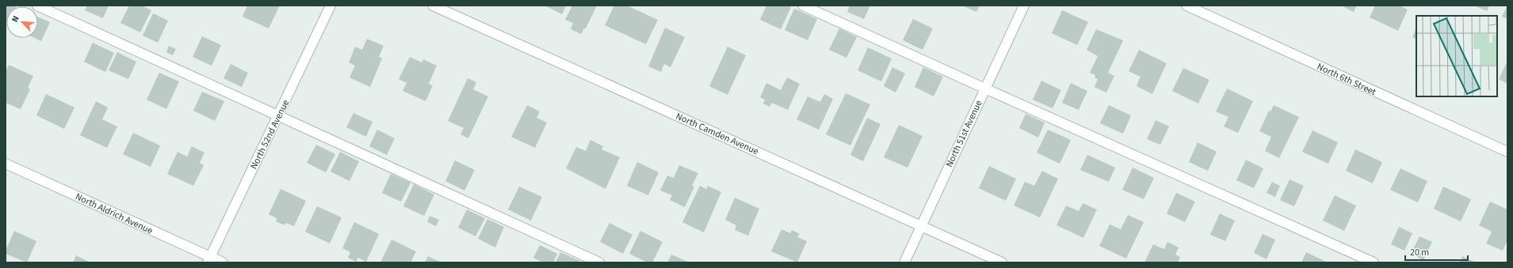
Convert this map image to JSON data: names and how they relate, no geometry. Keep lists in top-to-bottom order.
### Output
{
  "streets": {
    "street": [
      "North 6th Street",
      "North Camden Avenue",
      "North 51st Avenue",
      "North 52nd Avenue",
      "North Aldrich Avenue"
    ]
  },
  "crossings": [
    ["North Camden Avenue", "North 51st Avenue"],
    ["North 52nd Avenue", "North Aldrich Avenue"]
  ],
  "scale_bar": "20 m",
  "north": "top left"
}
